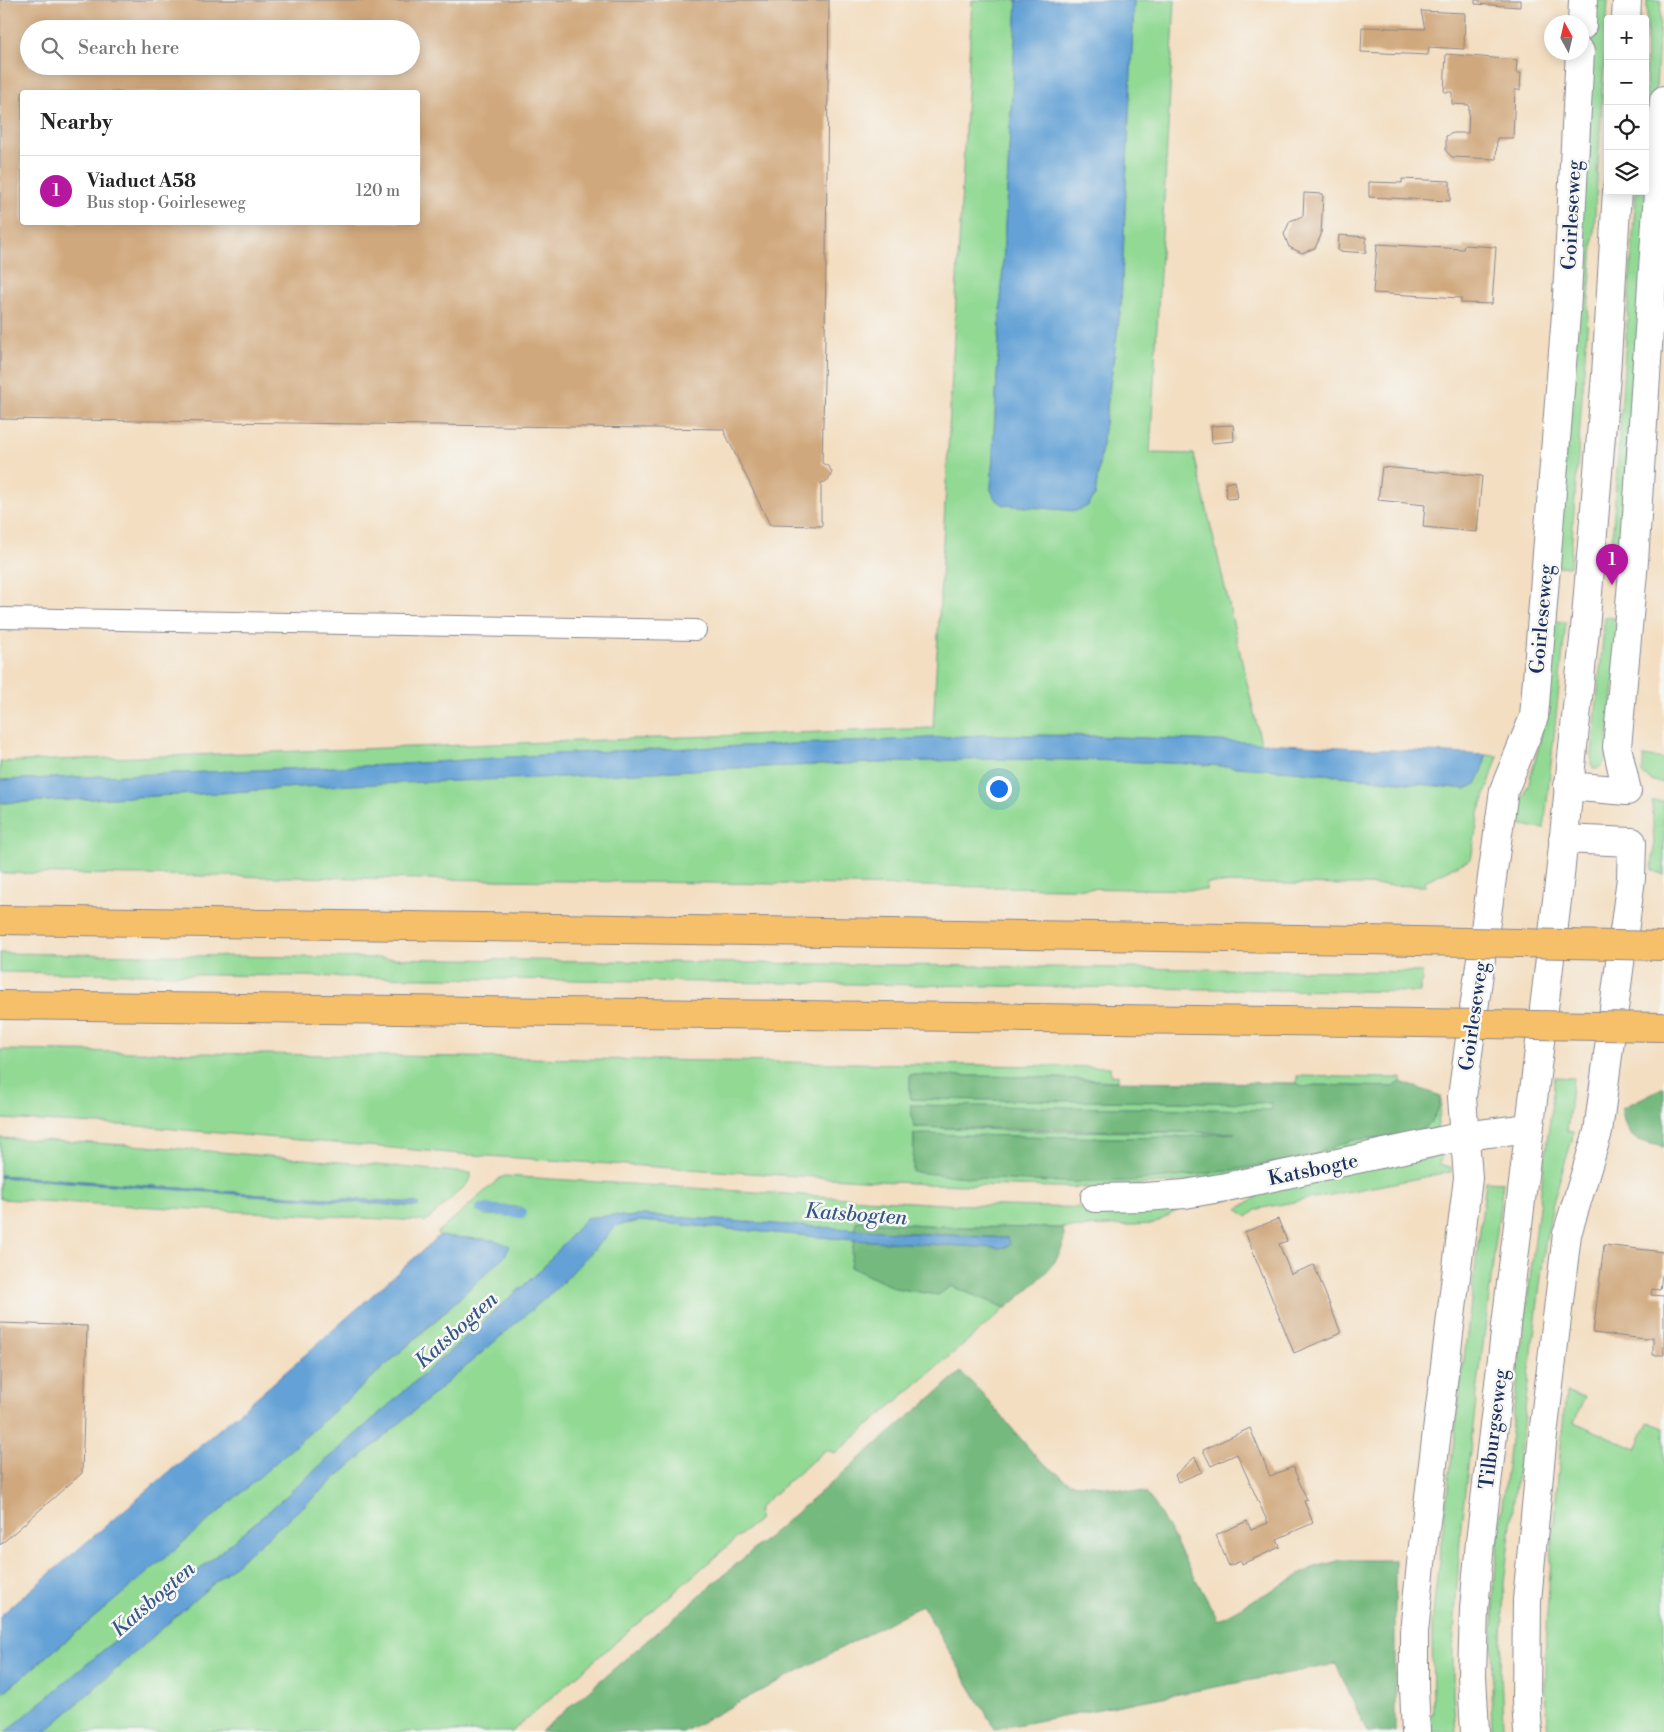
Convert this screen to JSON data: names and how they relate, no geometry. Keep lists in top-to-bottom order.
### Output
{
  "streets": {
    "street": ["Goirleseweg", "Katsbogte", "Tilburgseweg"]
  },
  "crossings": [
    ["Goirleseweg", "Katsbogte"],
    ["Katsbogte", "Tilburgseweg"]
  ],
  "water": ["Katsbogten"],
  "north": "top",
  "page": {
    "map_buttons": ["+", "−"],
    "search": "Search here",
    "heading": "Nearby",
    "list": [
      {
        "mark": "1",
        "name": "Viaduct A58",
        "note": "Bus stop · Goirleseweg",
        "value": "120 m"
      }
    ],
    "pins": "1"
  }
}
